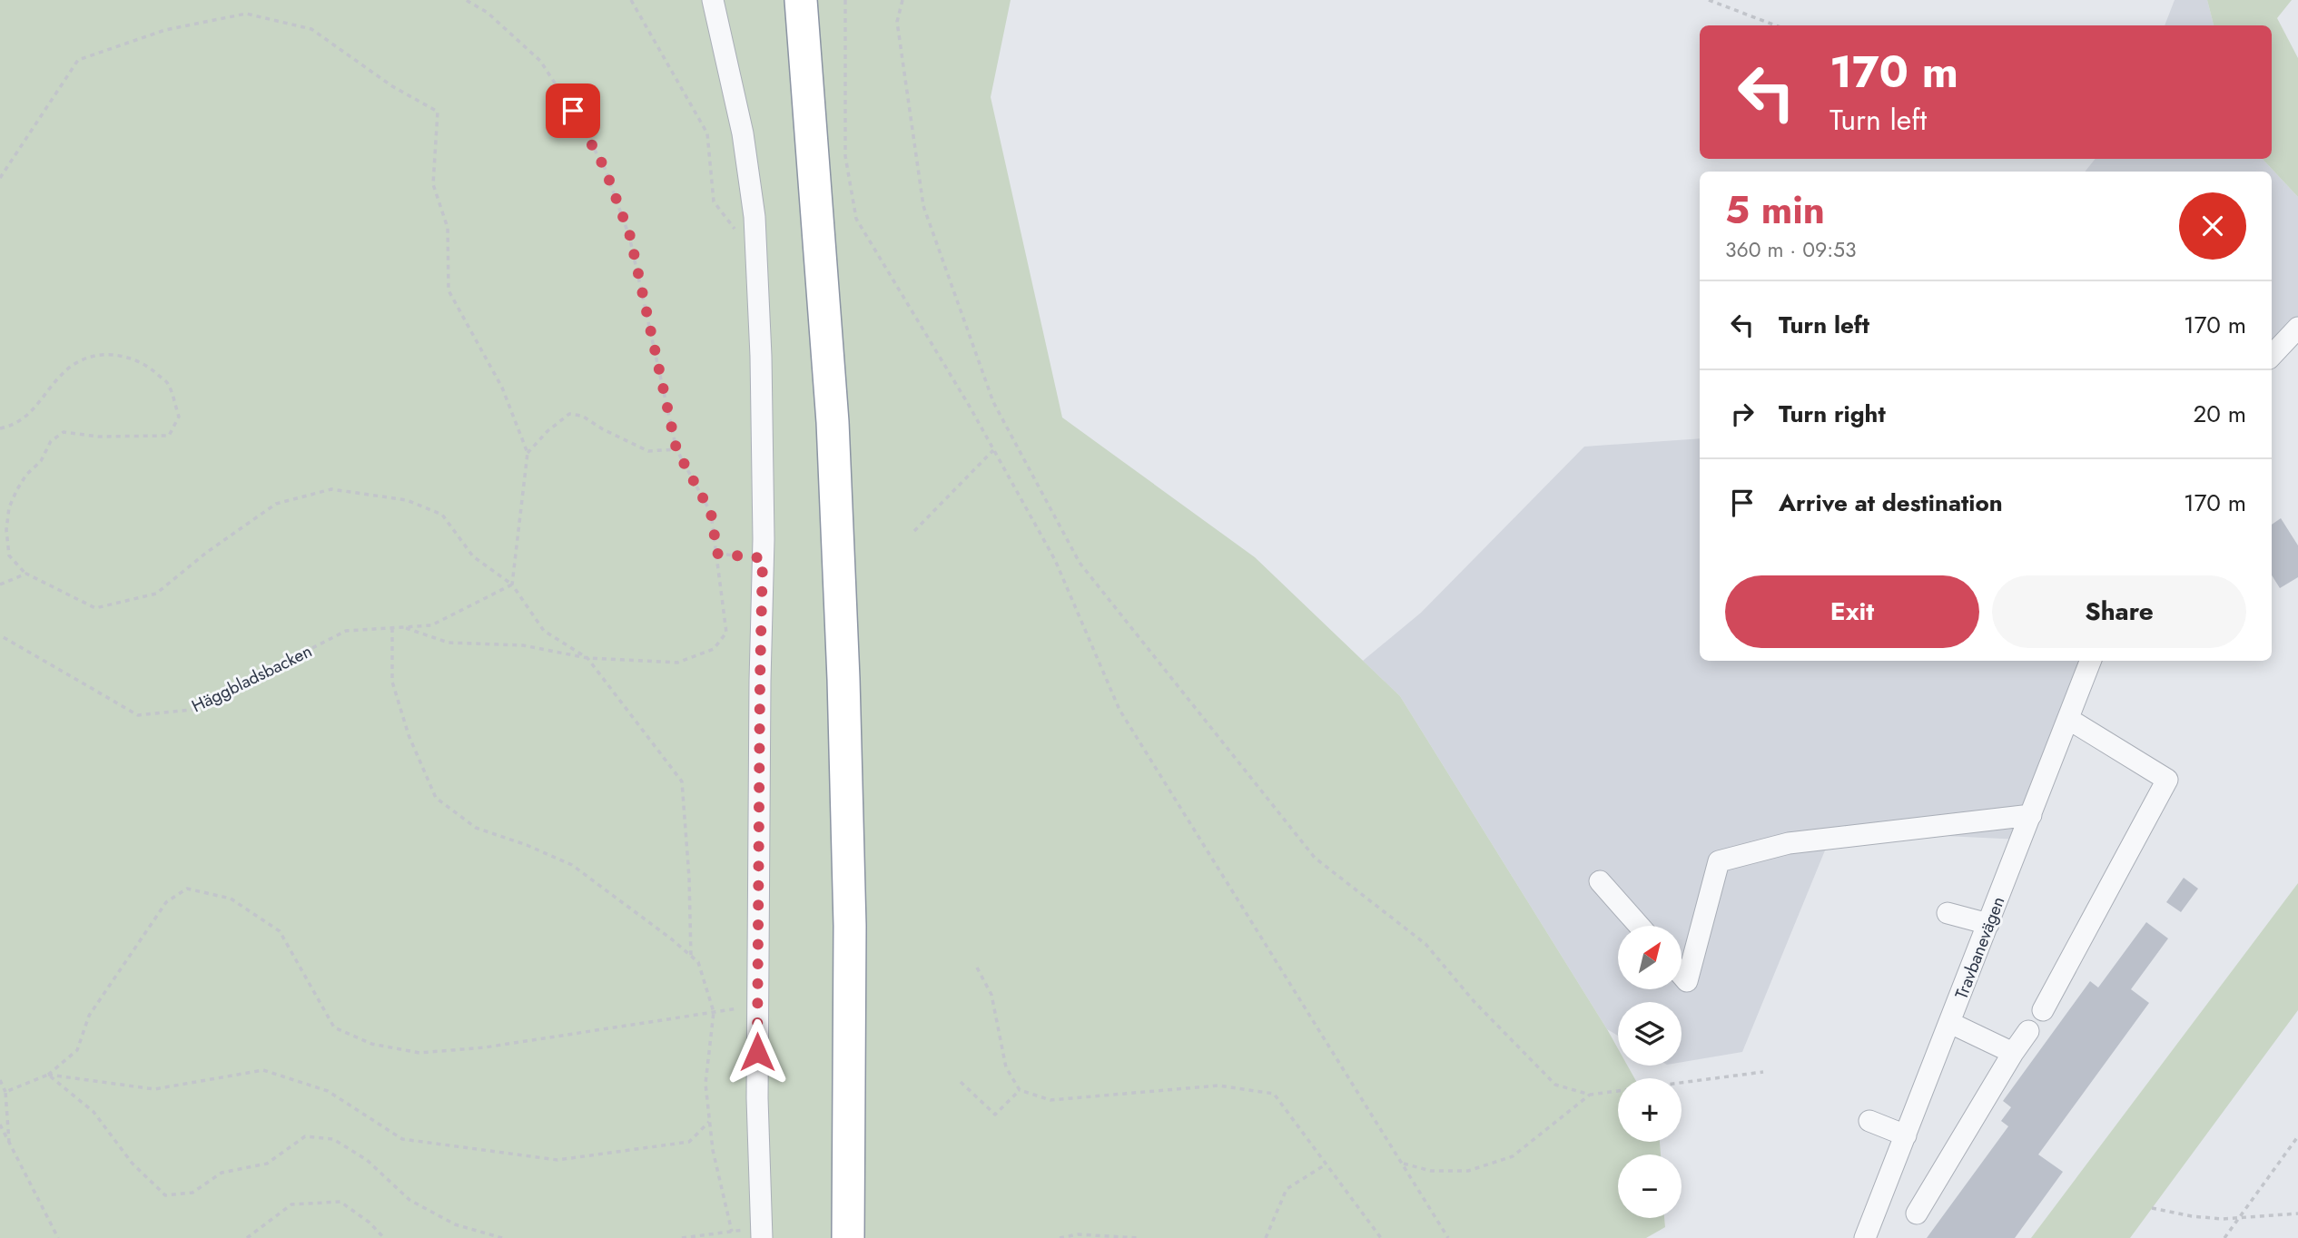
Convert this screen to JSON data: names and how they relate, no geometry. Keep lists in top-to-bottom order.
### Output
{
  "streets": {
    "street": ["Travbanevägen"],
    "path": ["Häggbladsbacken"]
  },
  "north": "top right",
  "page": {
    "turn": ["170 m", "Turn left"],
    "heading": ["5 min", "360 m · 09:53"],
    "list": [
      {
        "name": "Turn left",
        "value": "170 m"
      },
      {
        "name": "Turn right",
        "value": "20 m"
      },
      {
        "name": "Arrive at destination",
        "value": "170 m"
      }
    ],
    "buttons": ["Exit", "Share"],
    "map_buttons": ["+", "−"]
  }
}
